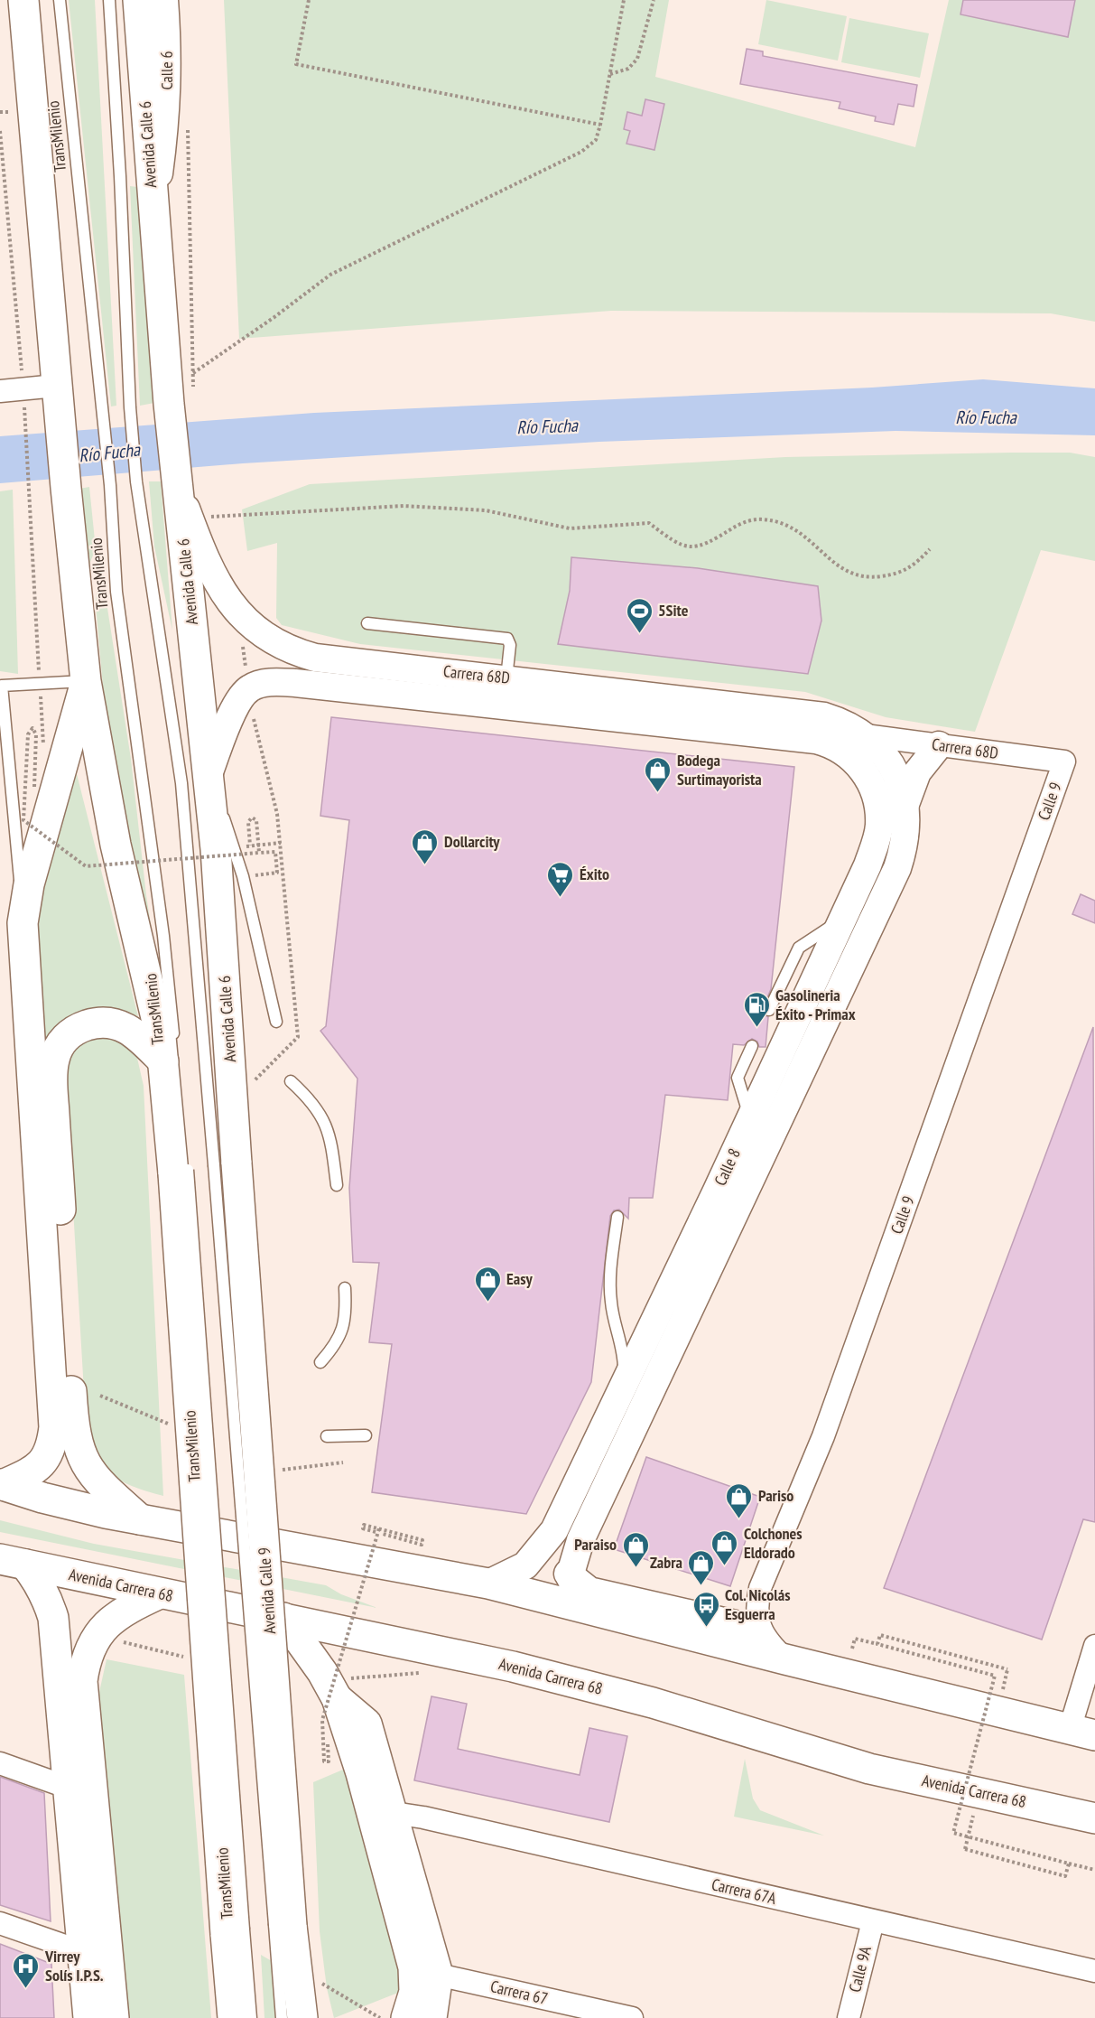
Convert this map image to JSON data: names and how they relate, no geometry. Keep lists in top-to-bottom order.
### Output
{
  "streets": {
    "main road": ["Avenida Calle 6", "Avenida Carrera 68", "Avenida Calle 9"],
    "street": [
      "Calle 6",
      "Carrera 68D",
      "Calle 9",
      "Calle 8",
      "Carrera 67A",
      "Calle 9A",
      "Carrera 67"
    ],
    "lane": ["TransMilenio"]
  },
  "crossings": [
    ["Calle 6", "Avenida Calle 6"],
    ["Avenida Calle 6", "Carrera 68D"],
    ["Avenida Calle 6", "Avenida Calle 9"],
    ["Carrera 68D", "Calle 9"],
    ["Carrera 68D", "Calle 8"],
    ["Carrera 67A", "Calle 9A"]
  ],
  "water": ["Río Fucha"],
  "places": {
    "sports": ["5Site"],
    "shop": [
      "Bodega Surtimayorista",
      "Dollarcity",
      "Easy",
      "Pariso",
      "Colchones Eldorado",
      "Paraiso",
      "Zabra"
    ],
    "supermarket": ["Éxito"],
    "fuel station": ["Gasolineria Éxito - Primax"],
    "bus stop": ["Col. Nicolás Esguerra"],
    "hospital": ["Virrey Solís I.P.S."]
  }
}
